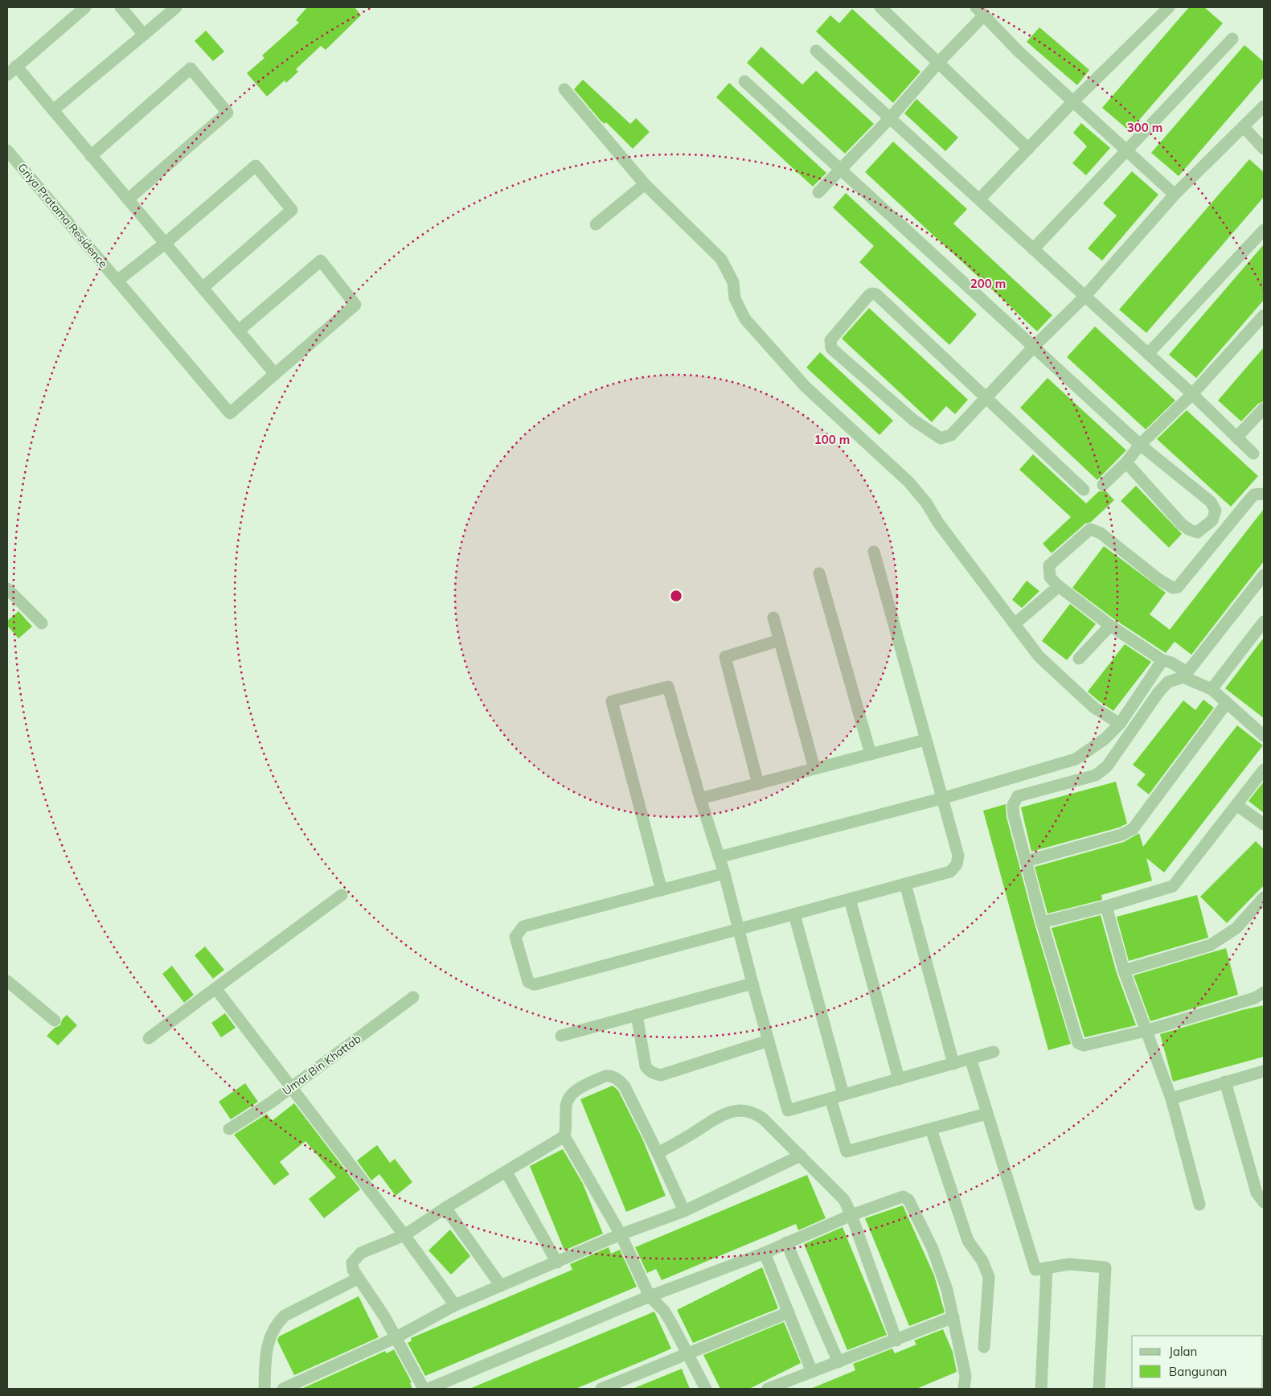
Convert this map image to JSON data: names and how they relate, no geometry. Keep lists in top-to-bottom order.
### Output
{
  "streets": {
    "street": ["Griya Pratama Residence", "Umar Bin Khattab"]
  },
  "legend": ["Jalan", "Bangunan"],
  "rings": ["300 m", "200 m", "100 m"]
}
